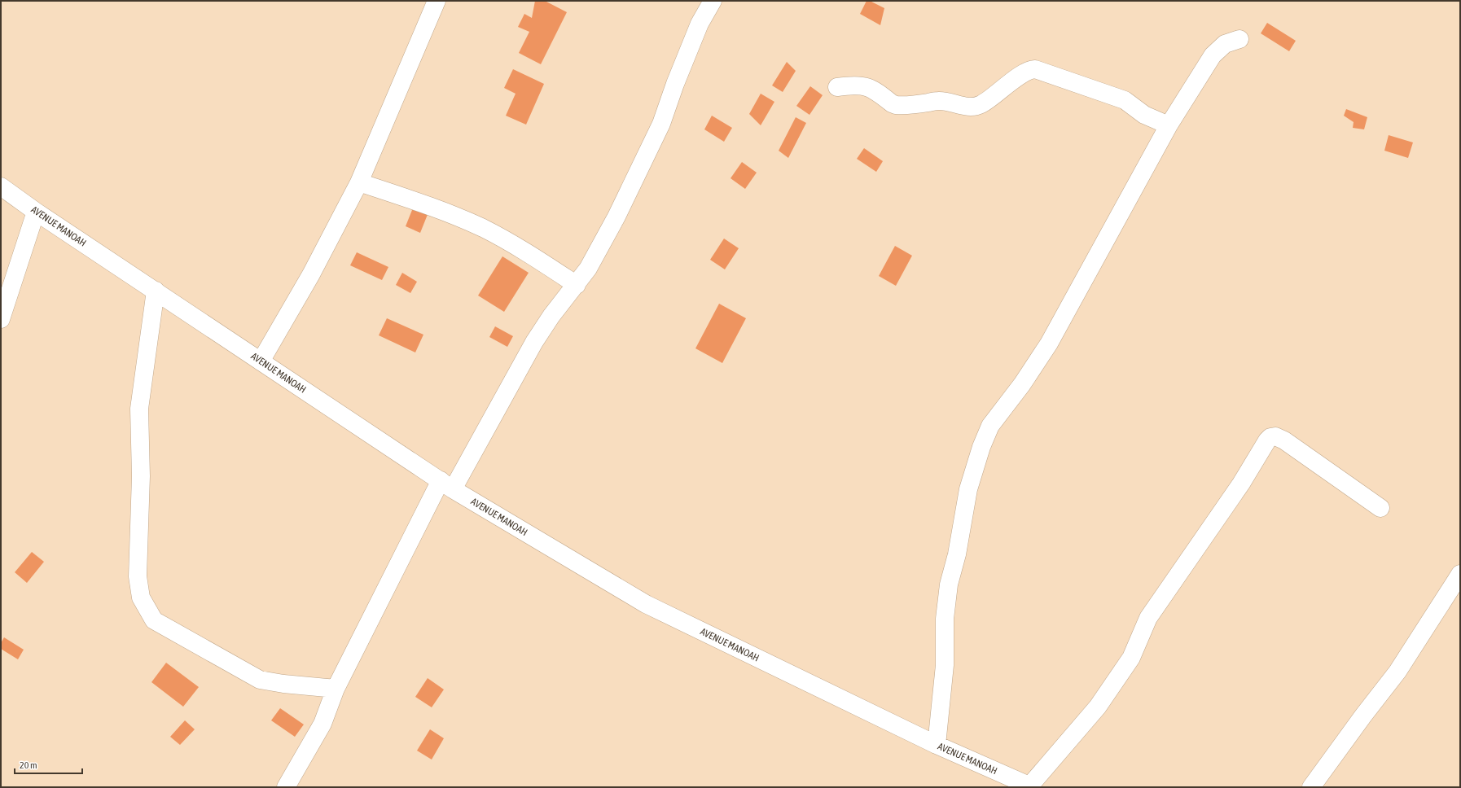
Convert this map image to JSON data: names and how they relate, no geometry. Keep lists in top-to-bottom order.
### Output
{
  "streets": {
    "street": ["AVENUE MANOAH"]
  },
  "scale_bar": "20 m"
}
